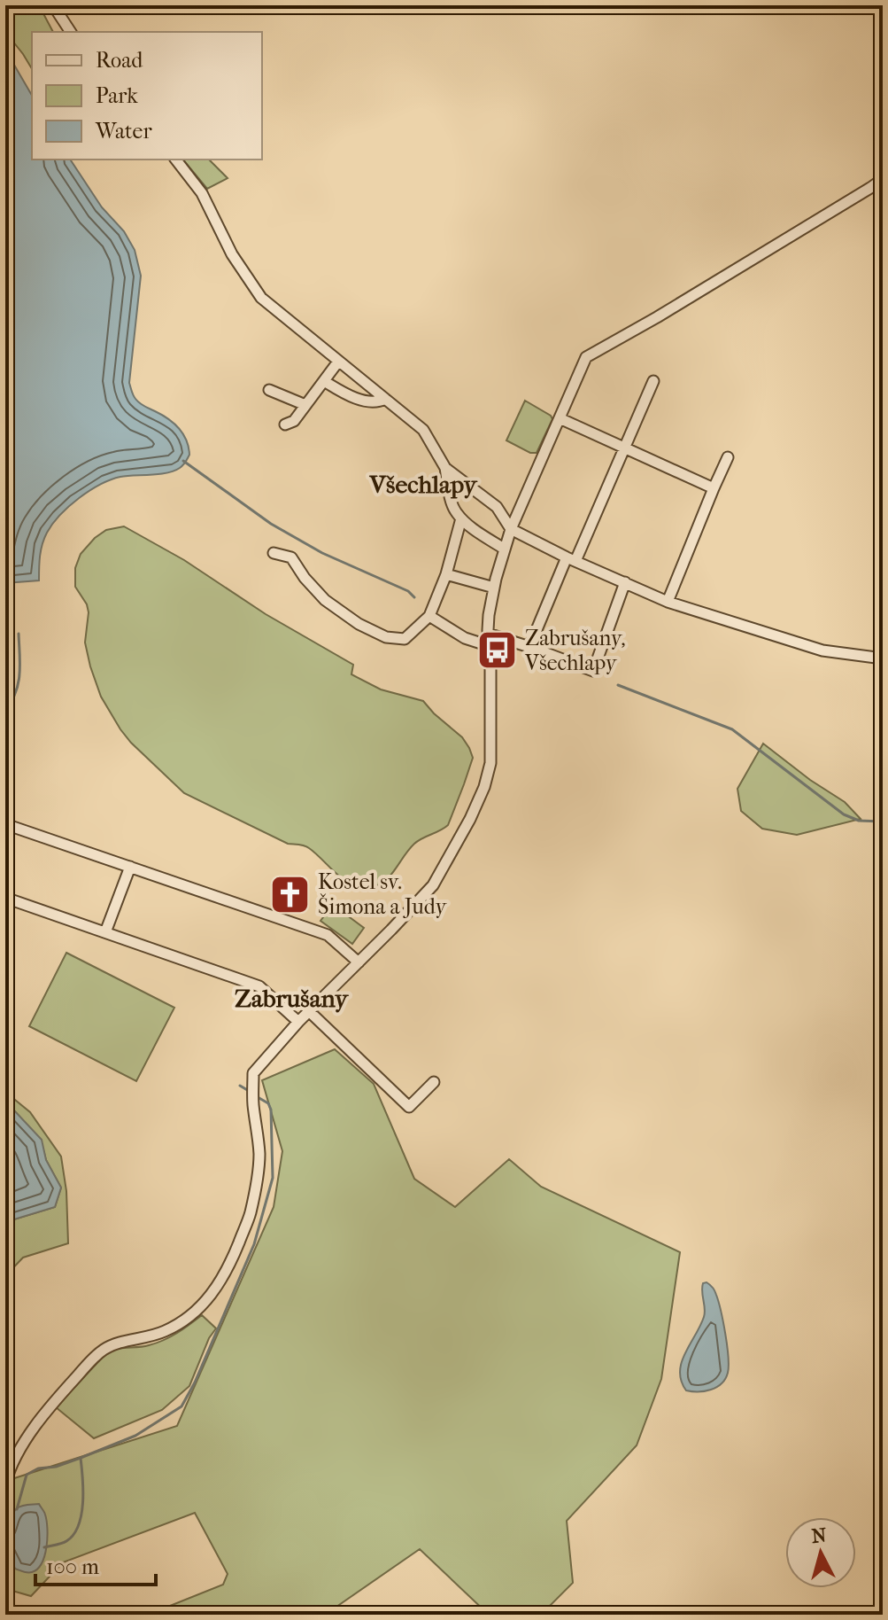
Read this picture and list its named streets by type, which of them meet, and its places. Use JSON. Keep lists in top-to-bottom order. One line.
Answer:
{"districts":["Všechlapy","Zabrušany"],"places":{"bus stop":["Zabrušany, Všechlapy"],"church":["Kostel sv. Šimona a Judy"]},"legend":["Road","Park","Water"],"scale_bar":"100 m","north":"top"}
